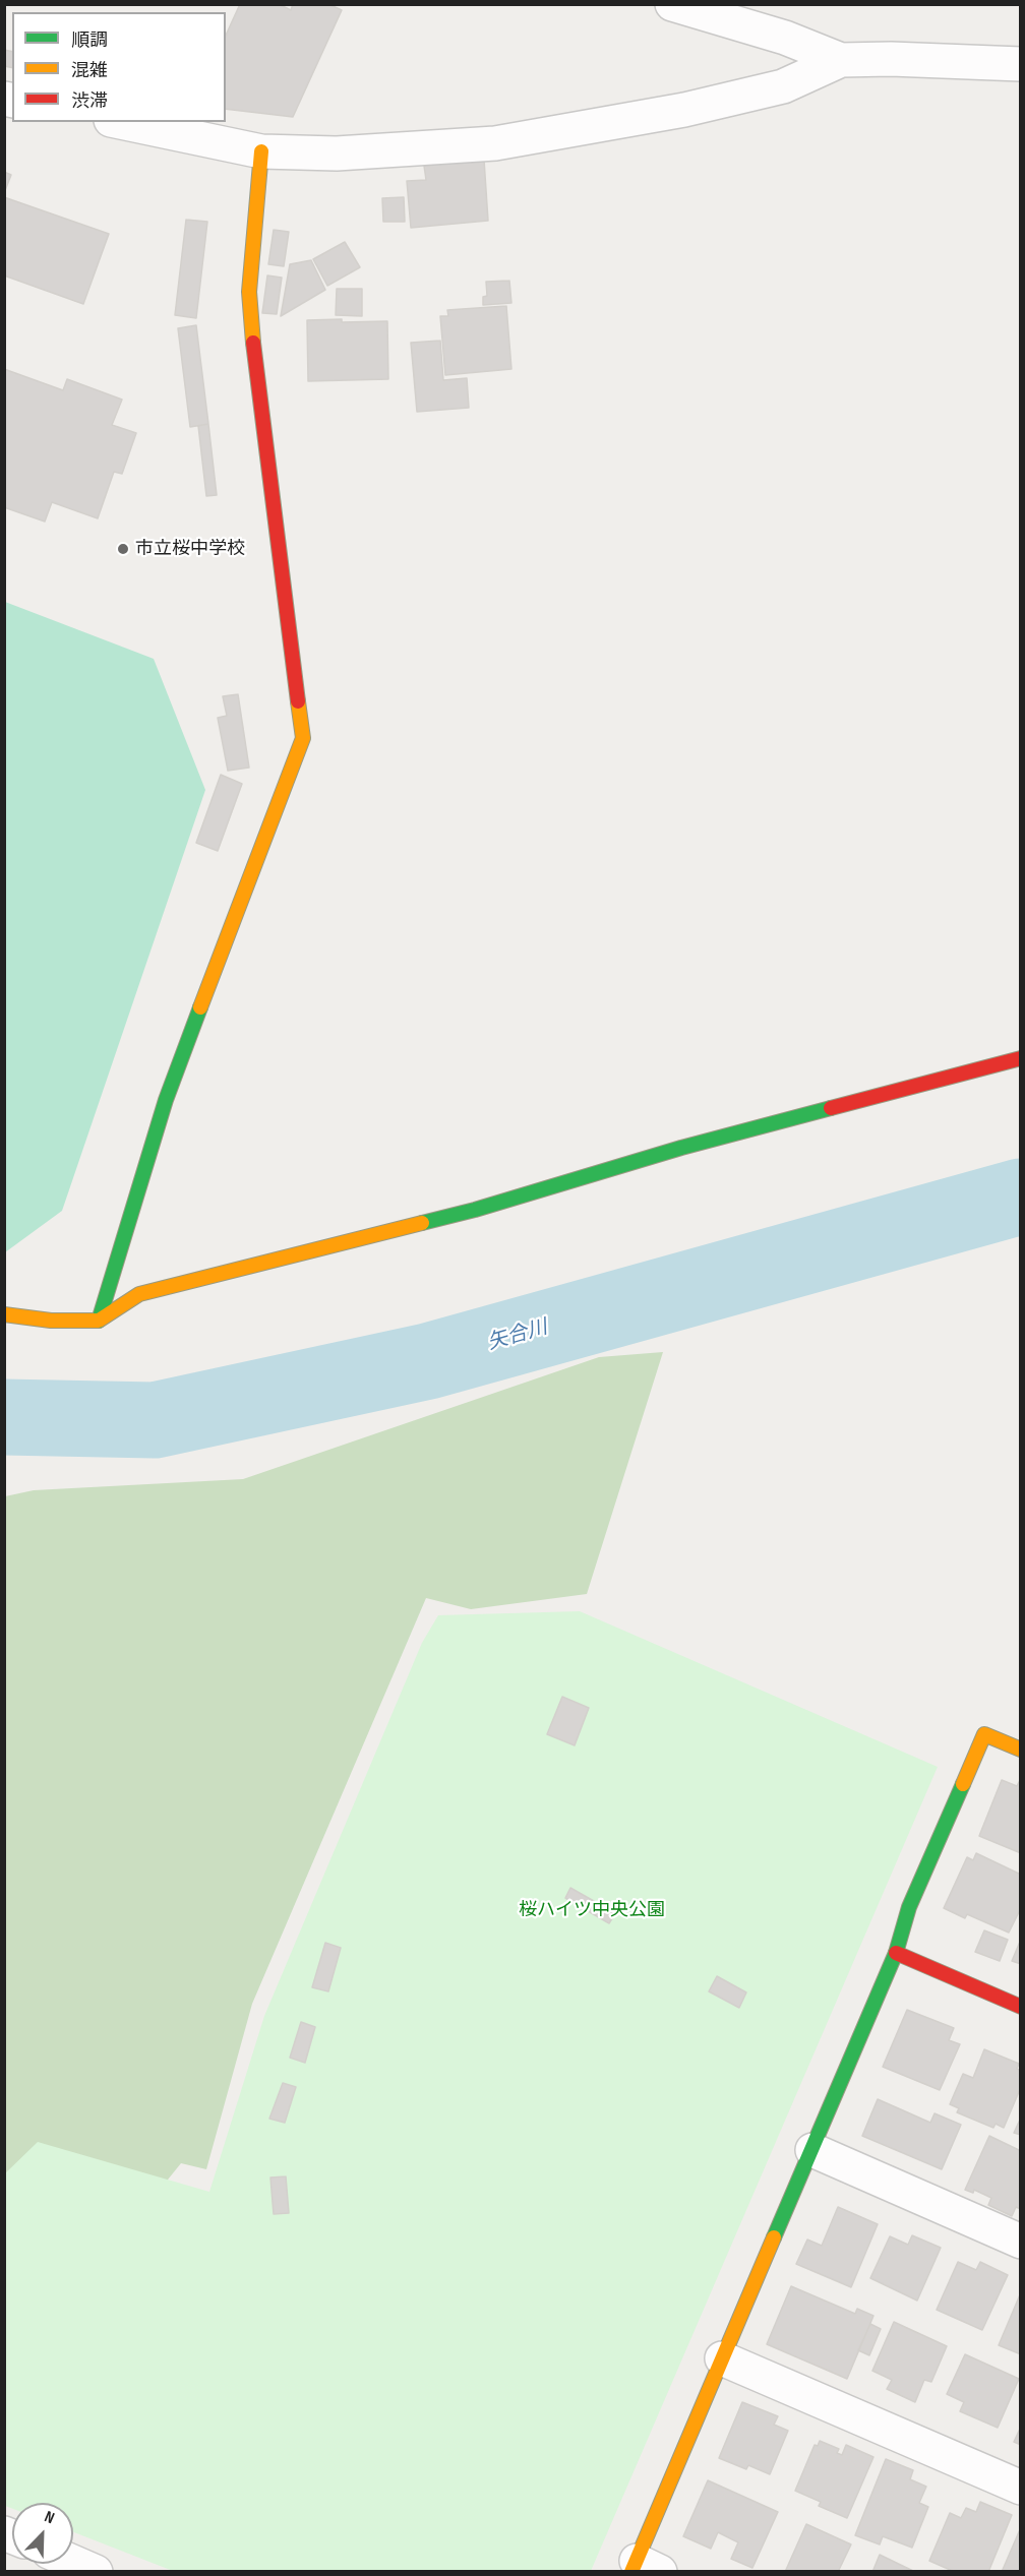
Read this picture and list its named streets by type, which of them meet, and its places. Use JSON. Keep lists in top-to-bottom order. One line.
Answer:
{"water":["矢合川"],"parks":["桜ハイツ中央公園"],"places":["市立桜中学校"],"legend":["順調","混雑","渋滞"],"north":"top right"}
